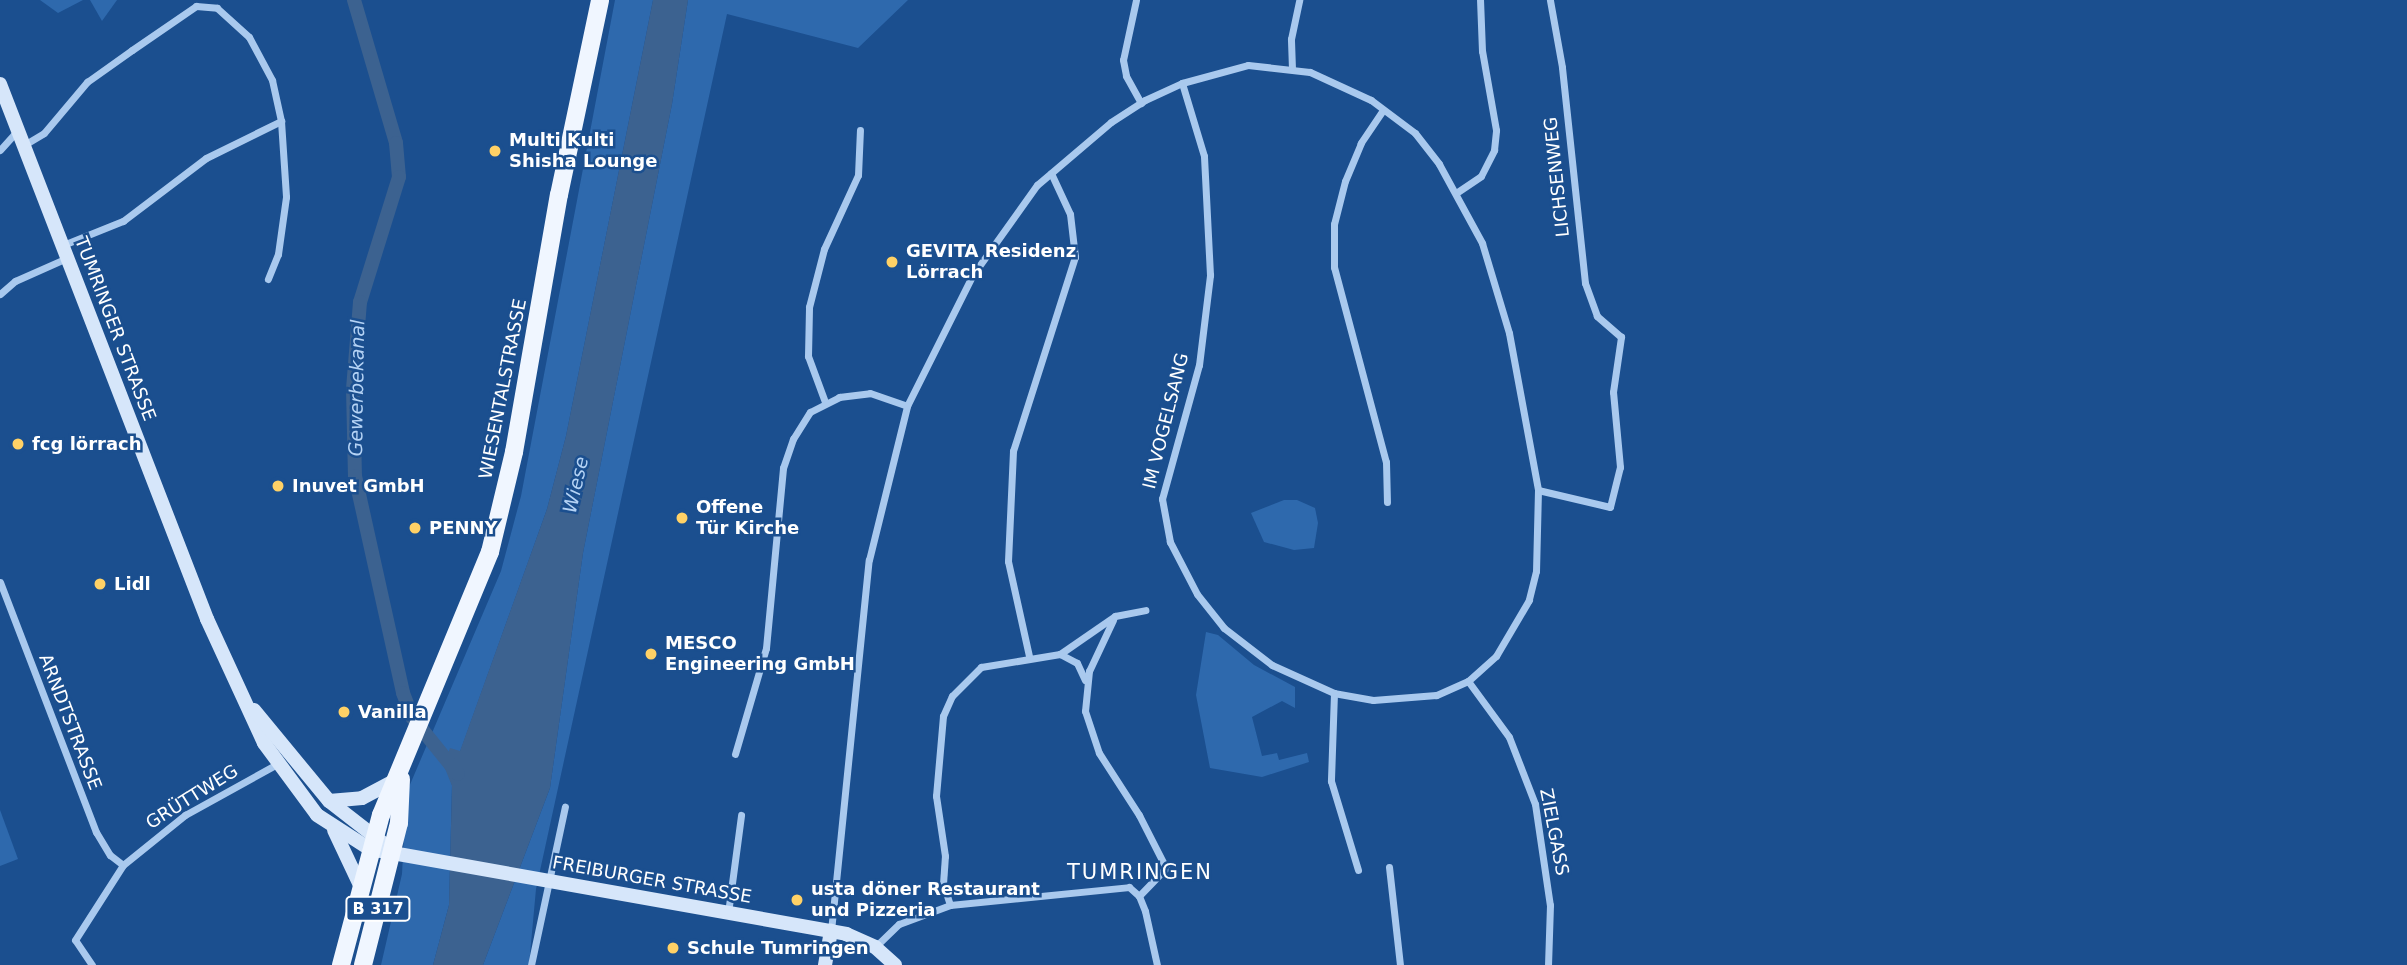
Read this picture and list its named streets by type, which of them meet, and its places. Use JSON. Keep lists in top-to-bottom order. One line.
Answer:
{"streets":{"main road":["TUMRINGER STRASSE","WIESENTALSTRASSE","FREIBURGER STRASSE","B 317"],"street":["LICHSENWEG","IM VOGELSANG","ARNDTSTRASSE","GRÜTTWEG","ZIELGASS"]},"crossings":[["LICHSENWEG","IM VOGELSANG"],["TUMRINGER STRASSE","GRÜTTWEG"],["TUMRINGER STRASSE","FREIBURGER STRASSE"],["TUMRINGER STRASSE","B 317"],["WIESENTALSTRASSE","B 317"],["IM VOGELSANG","ZIELGASS"],["IM VOGELSANG","FREIBURGER STRASSE"],["ARNDTSTRASSE","GRÜTTWEG"],["FREIBURGER STRASSE","B 317"]],"districts":["TUMRINGEN"],"water":["Gewerbekanal","Wiese"],"places":["Multi Kulti Shisha Lounge","GEVITA Residenz Lörrach","fcg lörrach","Inuvet GmbH","Offene Tür Kirche","PENNY","Lidl","MESCO Engineering GmbH","Vanilla","usta döner Restaurant und Pizzeria","Schule Tumringen"]}
